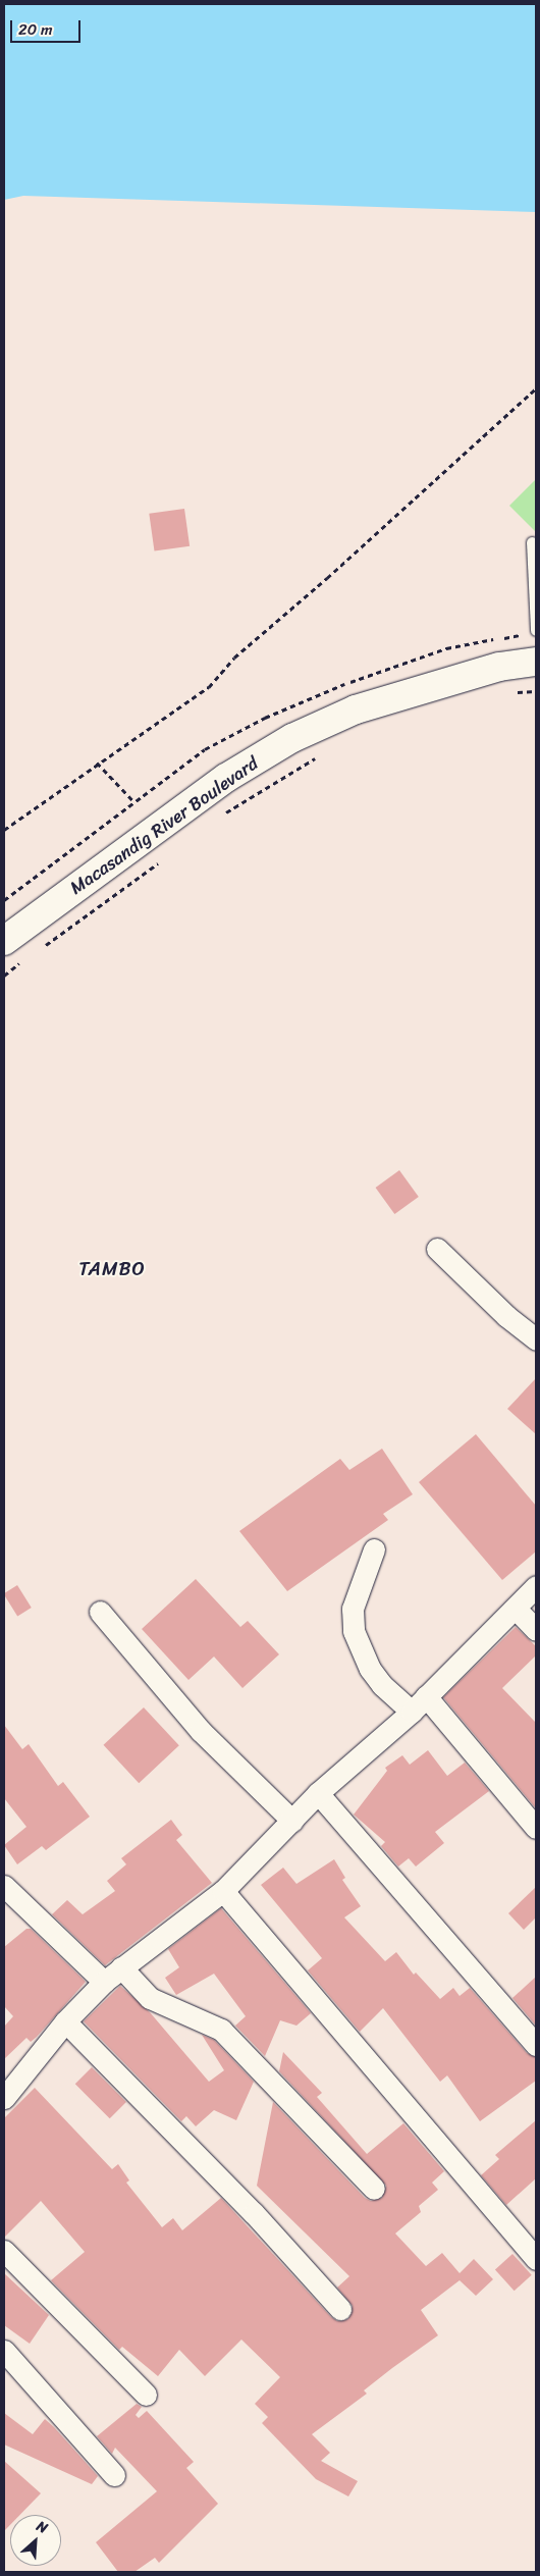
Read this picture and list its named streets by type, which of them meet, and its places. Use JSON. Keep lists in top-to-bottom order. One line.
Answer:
{"streets":{"street":["Macasandig River Boulevard"]},"districts":["TAMBO"],"scale_bar":"20 m","north":"top right"}
